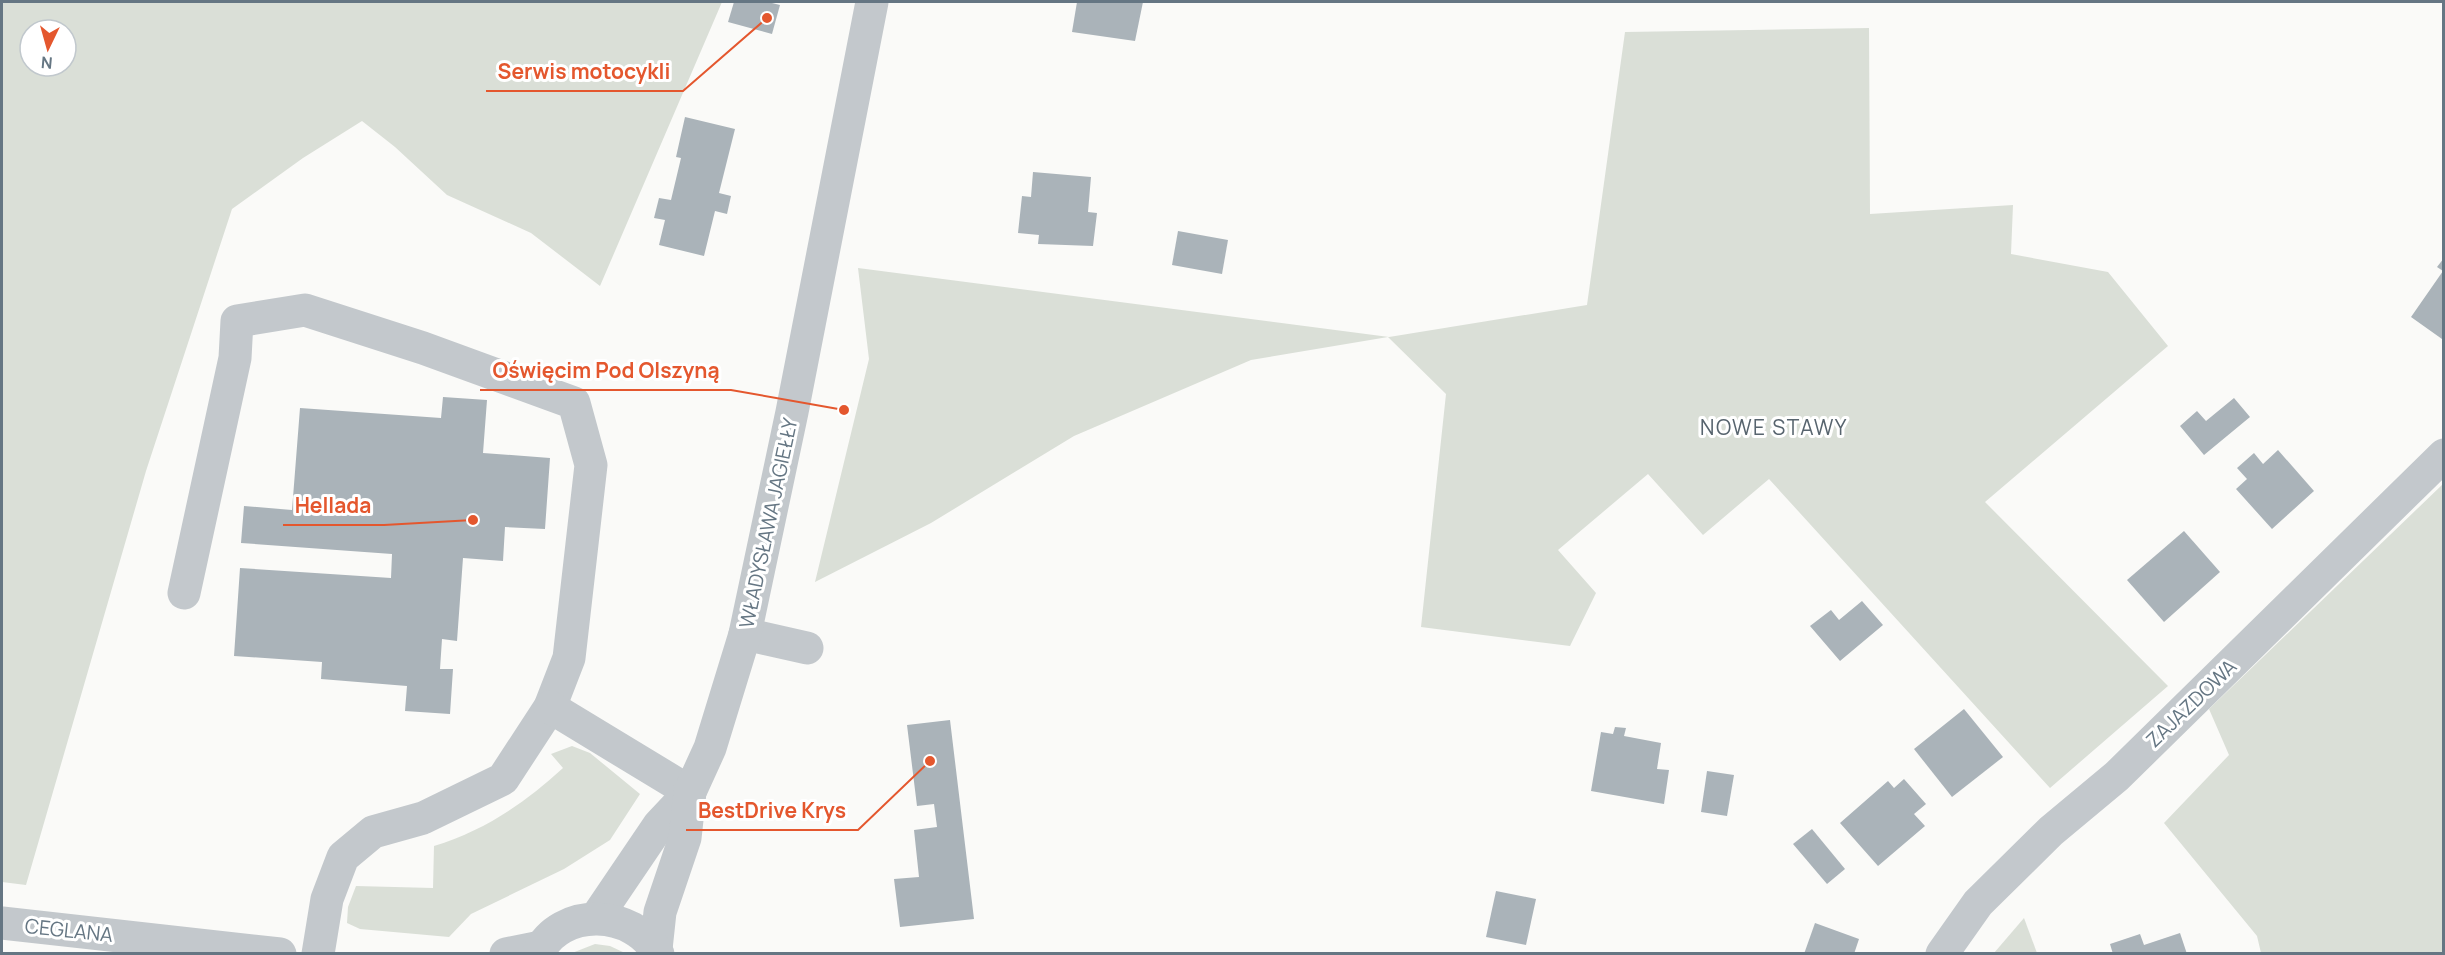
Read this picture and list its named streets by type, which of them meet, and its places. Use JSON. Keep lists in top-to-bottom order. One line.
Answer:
{"streets":{"street":["WŁADYSŁAWA JAGIEŁŁY","ZAJAZDOWA","CEGLANA"]},"districts":["NOWE STAWY"],"places":["Serwis motocykli","Oświęcim Pod Olszyną","Hellada","BestDrive Krys"],"north":"bottom"}
